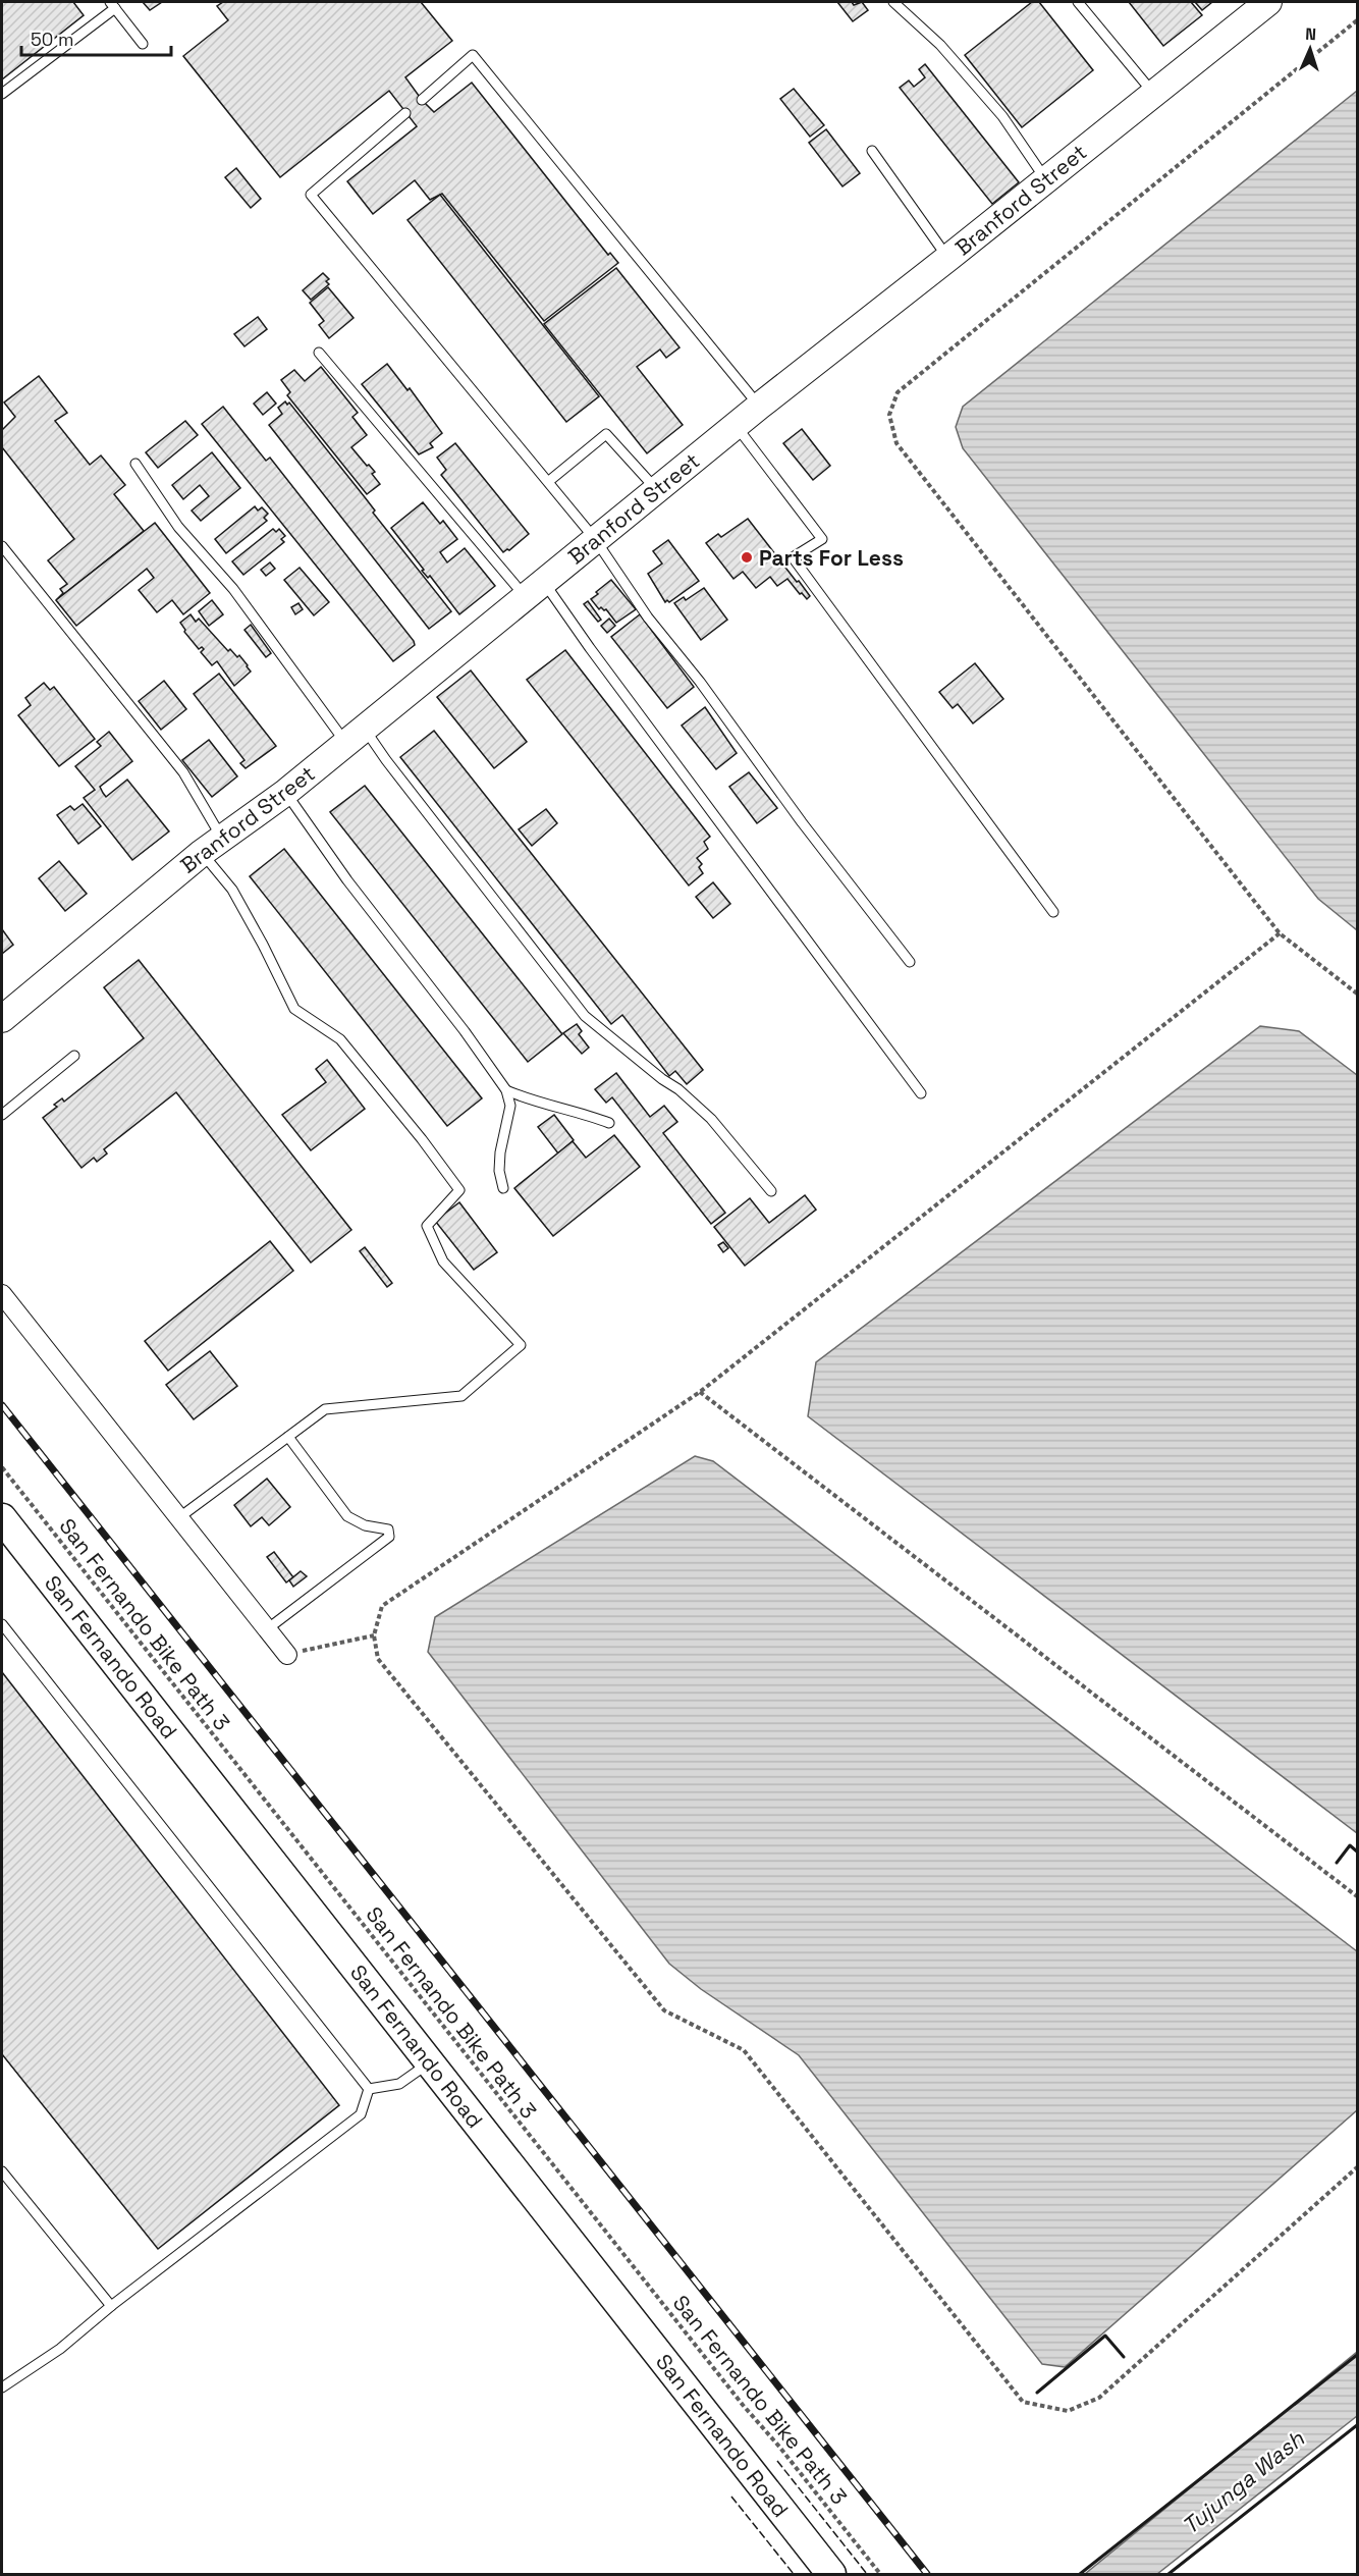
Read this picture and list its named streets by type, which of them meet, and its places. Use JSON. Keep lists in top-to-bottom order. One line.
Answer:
{"streets":{"main road":["Branford Street","San Fernando Road"],"path":["San Fernando Bike Path 3"]},"water":["Tujunga Wash"],"places":["Parts For Less"],"scale_bar":"50 m","north":"top"}
